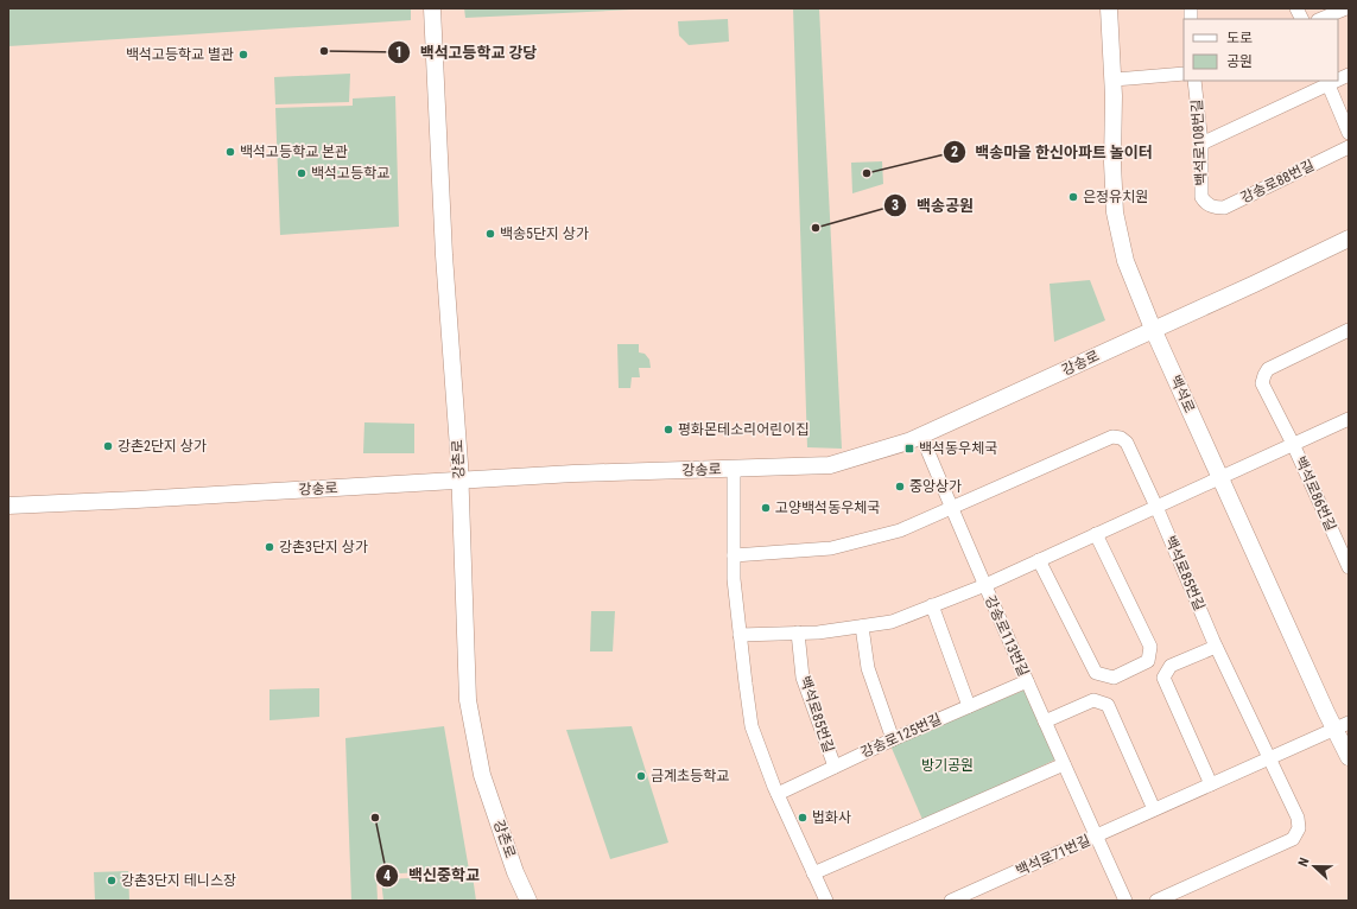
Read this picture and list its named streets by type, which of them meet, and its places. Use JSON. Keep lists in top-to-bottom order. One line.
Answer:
{"streets":{"main road":["강송로","백석로","강촌로"],"street":["백석로108번길","강송로88번길","백석로86번길","백석로85번길","강송로113번길","강송로125번길","백석로71번길"]},"crossings":[["백석로108번길","강송로88번길"],["강송로","백석로"],["강송로","강촌로"],["강송로","강송로113번길"],["백석로","백석로86번길"],["백석로","백석로71번길"],["백석로85번길","강송로125번길"],["강송로113번길","강송로125번길"],["강송로113번길","백석로71번길"]],"parks":["방기공원"],"places":{"other":["백석고등학교 강당","백석고등학교 별관","백석고등학교 본관","백석고등학교","백송마을 한신아파트 놀이터","은정유치원","백송공원","백송5단지 상가","평화몬테소리어린이집","강촌2단지 상가","중앙상가","고양백석동우체국","강촌3단지 상가","금계초등학교","백신중학교","법화사","강촌3단지 테니스장"],"transit":["백석동우체국"]},"legend":["도로","공원"],"north":"left"}
